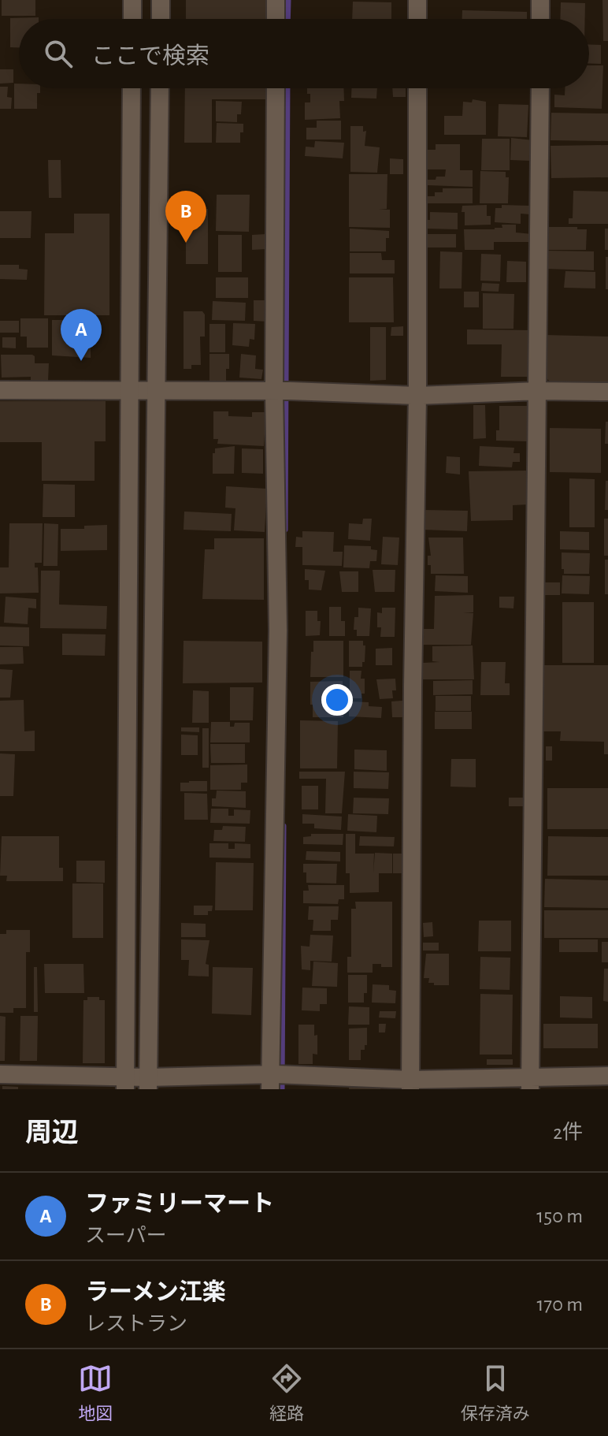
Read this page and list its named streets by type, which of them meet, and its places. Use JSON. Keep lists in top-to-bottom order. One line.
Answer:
{"page":{"search":"ここで検索","pins":["B","A"],"heading":["周辺","2件"],"list":[{"mark":"A","name":"ファミリーマート","note":"スーパー","value":"150 m"},{"mark":"B","name":"ラーメン江楽","note":"レストラン","value":"170 m"}],"nav":["地図","経路","保存済み"]}}
